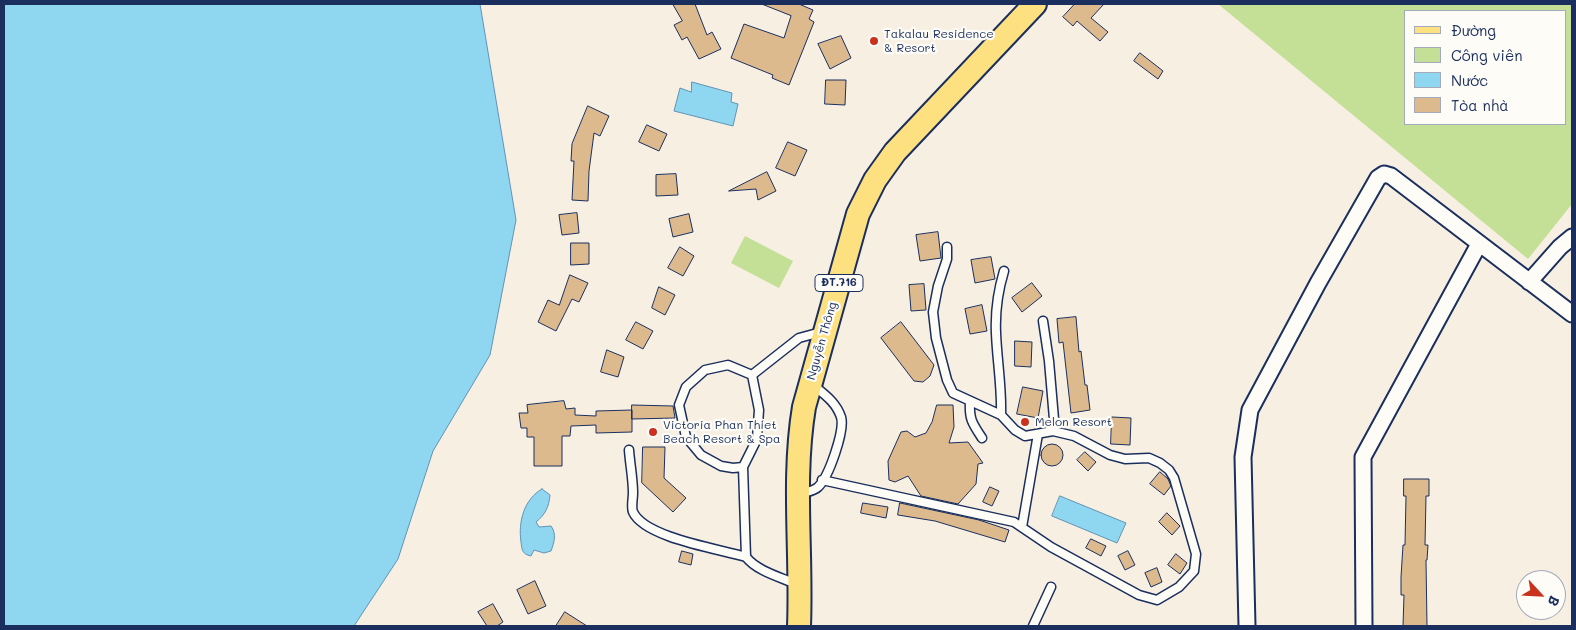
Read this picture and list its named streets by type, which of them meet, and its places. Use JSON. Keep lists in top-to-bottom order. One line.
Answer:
{"streets":{"main road":["ĐT.716","Nguyễn Thông"]},"places":["Takalau Residence & Resort","Melon Resort","Victoria Phan Thiet Beach Resort & Spa"],"legend":["Đường","Công viên","Nước","Tòa nhà"],"north":"bottom right"}
